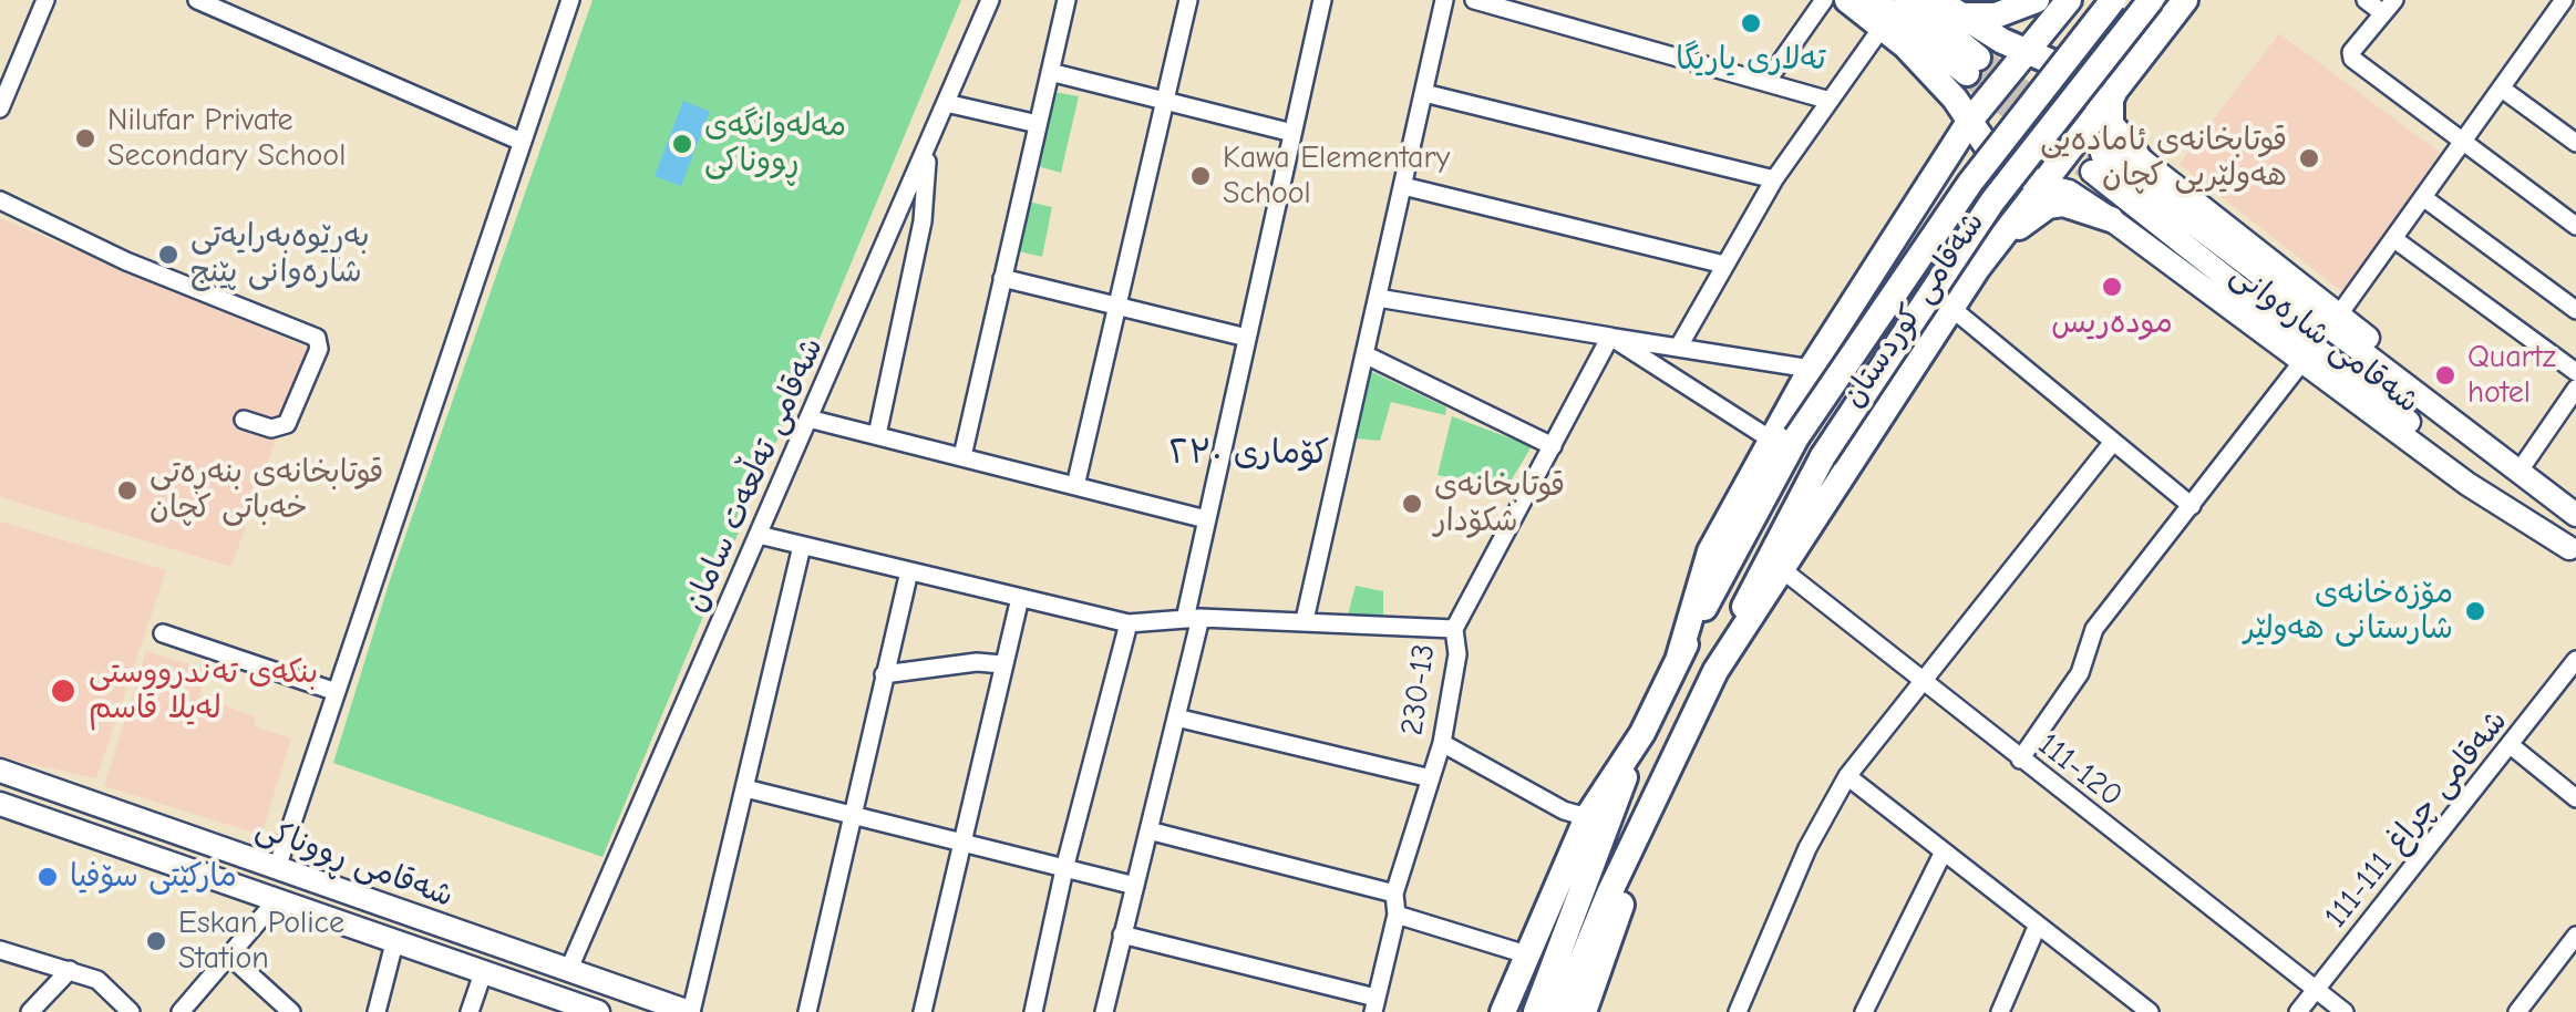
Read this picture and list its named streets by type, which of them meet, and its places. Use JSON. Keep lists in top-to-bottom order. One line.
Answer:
{"streets":{"highway":["شەقامی کوردستان"],"main road":["شەقامی شارەوانی","شەقامی ڕووناکی"],"street":["شەقامی تەڵعەت سامان","230-13","111-120","شەقامی چراغ 111-111"]},"crossings":[["شەقامی کوردستان","شەقامی شارەوانی"],["شەقامی کوردستان","111-120"],["شەقامی تەڵعەت سامان","شەقامی ڕووناکی"],["111-120","شەقامی چراغ 111-111"]],"districts":["کۆماری ٢٣٠"],"places":["تەلاری یاریگا","Nilufar Private Secondary School","مەلەوانگەی ڕووناکی","قوتابخانەی ئامادەیی هەولێریی کچان","Kawa Elementary School","بەڕێوەبەرایەتی شارەوانی پێنج","مودەریس","Quartz hotel","قوتابخانەی بنەڕەتی خەباتی کچان","قوتابخانەی شكۆدار","مۆزەخانەی شارستانی هەولێر","بنکەی تەندرووستی لەیلا قاسم","مارکێتی سۆفیا","Eskan Police Station"]}
